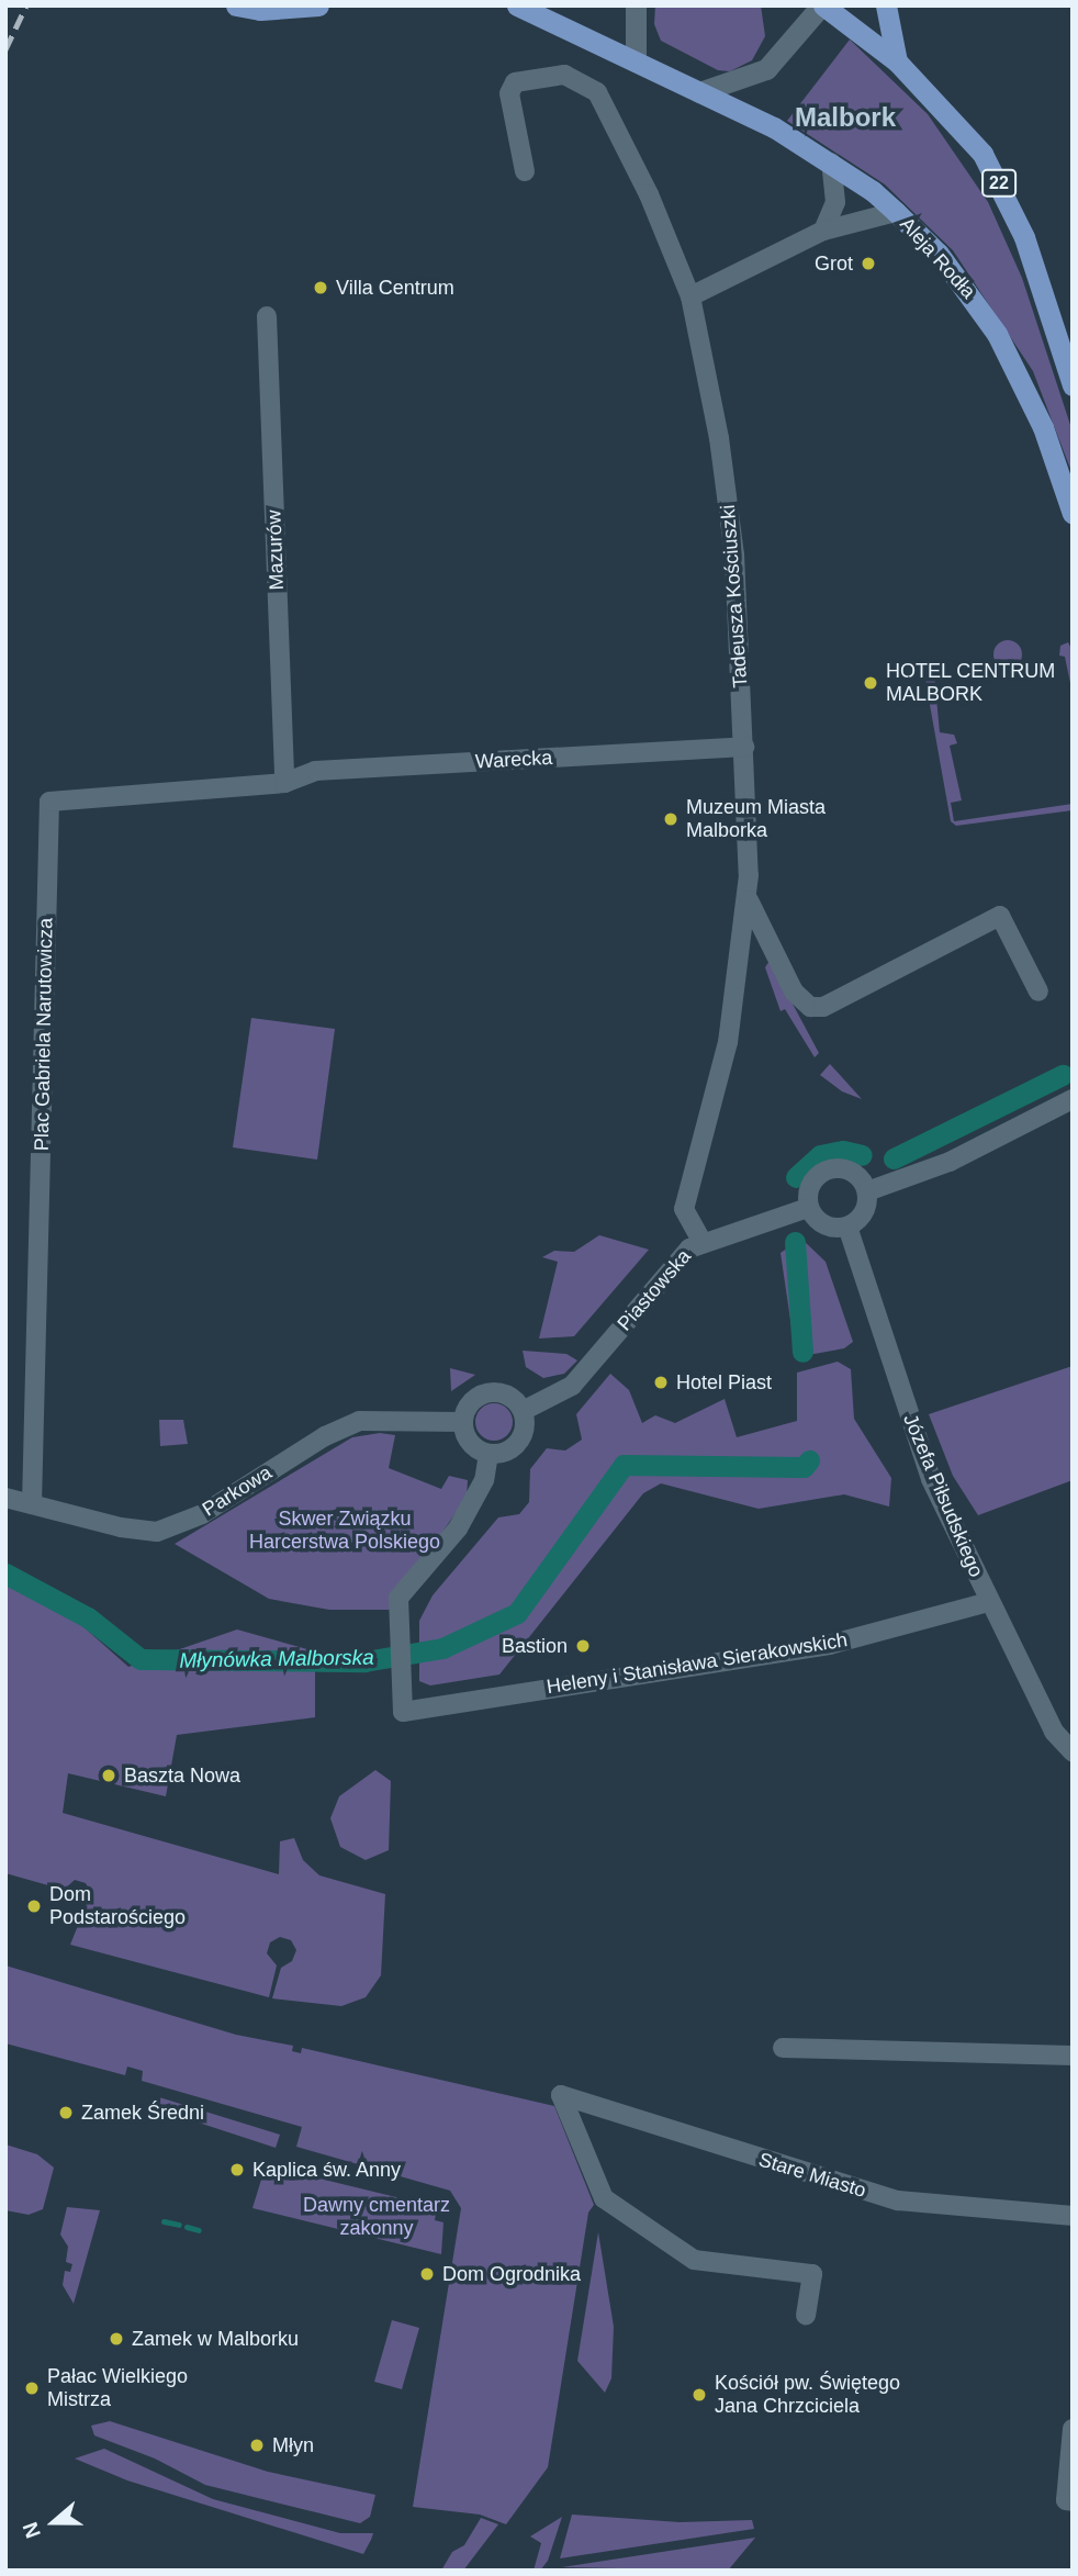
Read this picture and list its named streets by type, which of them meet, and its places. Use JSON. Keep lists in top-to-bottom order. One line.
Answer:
{"streets":{"main road":["22","Aleja Rodła"],"street":["Mazurów","Tadeusza Kościuszki","Warecka","Plac Gabriela Narutowicza","Piastowska","Parkowa","Józefa Piłsudskiego","Heleny i Stanisława Sierakowskich","Stare Miasto"]},"crossings":[["Mazurów","Warecka"],["Mazurów","Plac Gabriela Narutowicza"],["Tadeusza Kościuszki","Warecka"],["Tadeusza Kościuszki","Piastowska"],["Warecka","Plac Gabriela Narutowicza"],["Plac Gabriela Narutowicza","Parkowa"],["Piastowska","Parkowa"],["Piastowska","Józefa Piłsudskiego"],["Piastowska","Heleny i Stanisława Sierakowskich"],["Parkowa","Heleny i Stanisława Sierakowskich"],["Józefa Piłsudskiego","Heleny i Stanisława Sierakowskich"]],"districts":["Malbork"],"water":["Młynówka Malborska"],"parks":["Skwer Związku Harcerstwa Polskiego","Dawny cmentarz zakonny"],"places":["Grot","Villa Centrum","HOTEL CENTRUM MALBORK","Muzeum Miasta Malborka","Hotel Piast","Bastion","Baszta Nowa","Dom Podstarościego","Zamek Średni","Kaplica św. Anny","Dom Ogrodnika","Zamek w Malborku","Pałac Wielkiego Mistrza","Kościół pw. Świętego Jana Chrzciciela","Młyn"],"north":"left"}
